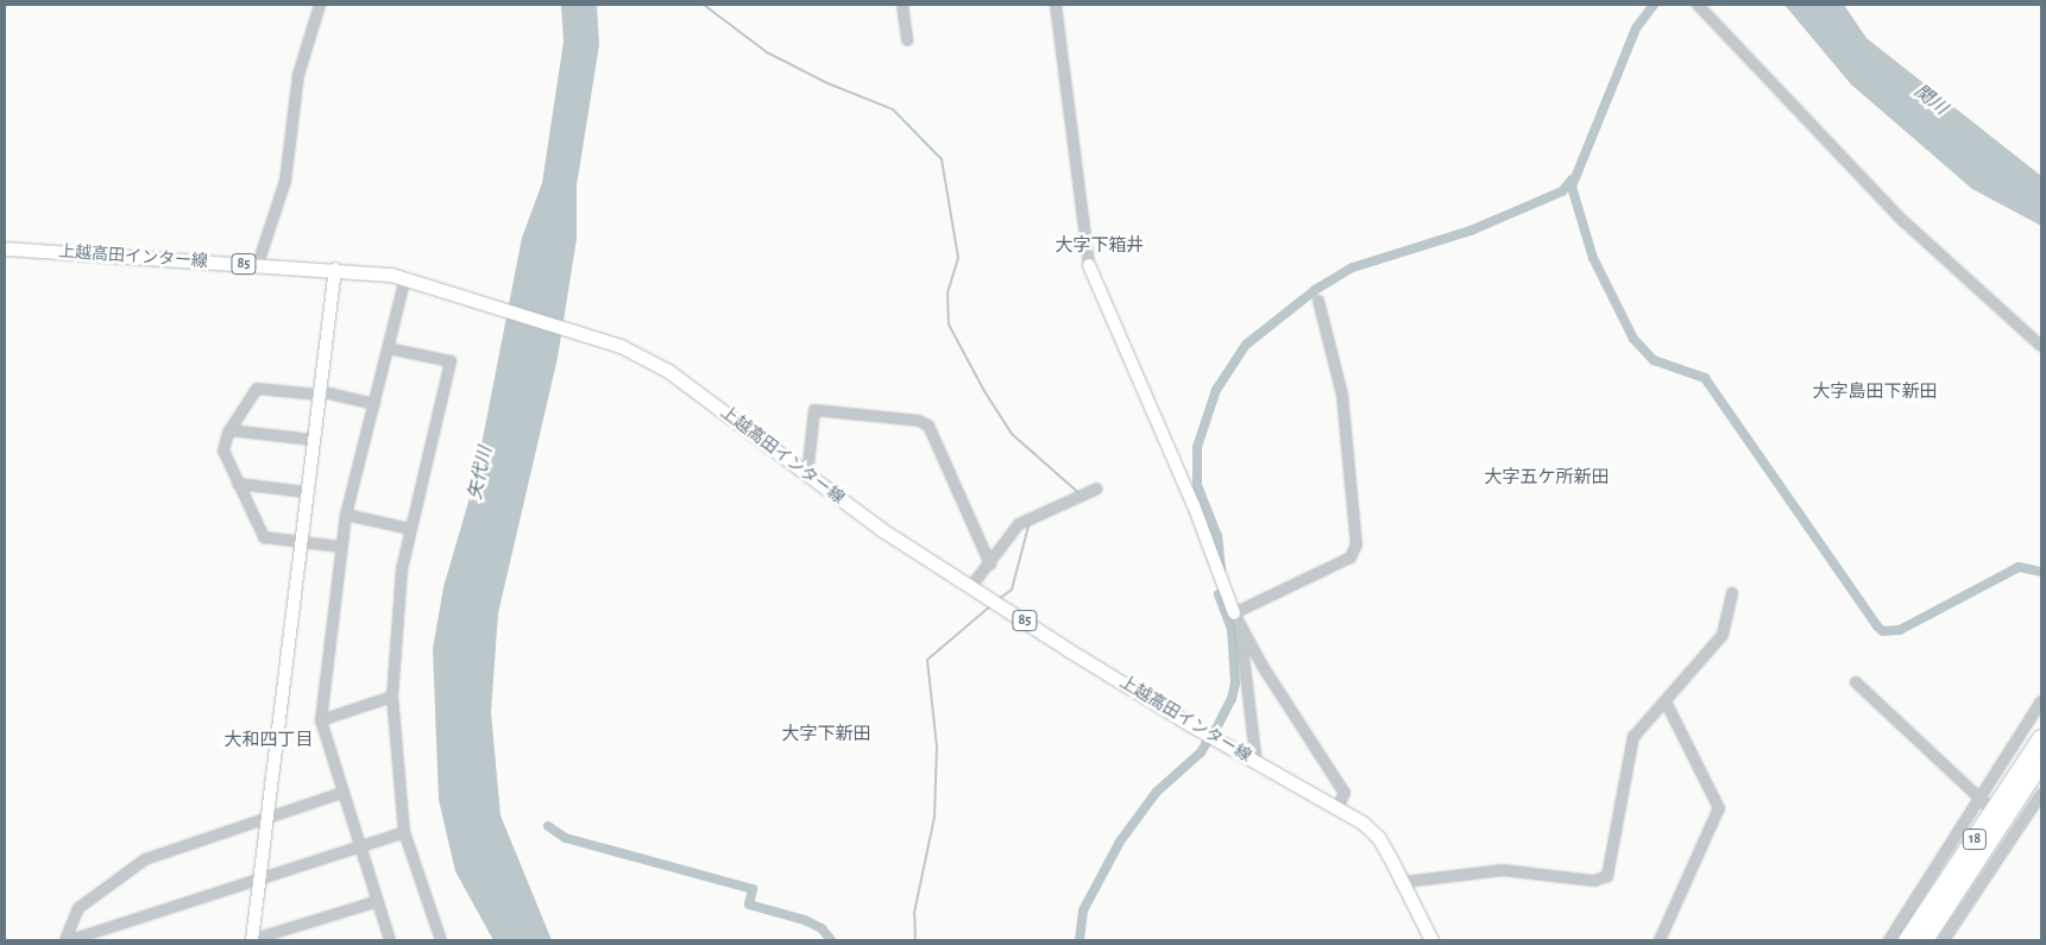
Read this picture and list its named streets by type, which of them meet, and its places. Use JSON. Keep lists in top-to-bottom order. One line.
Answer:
{"streets":{"highway":["18"],"main road":["上越高田インター線","85"]},"districts":["大字下箱井","大字島田下新田","大字五ケ所新田","大字下新田","大和四丁目"],"water":["関川","矢代川"]}
